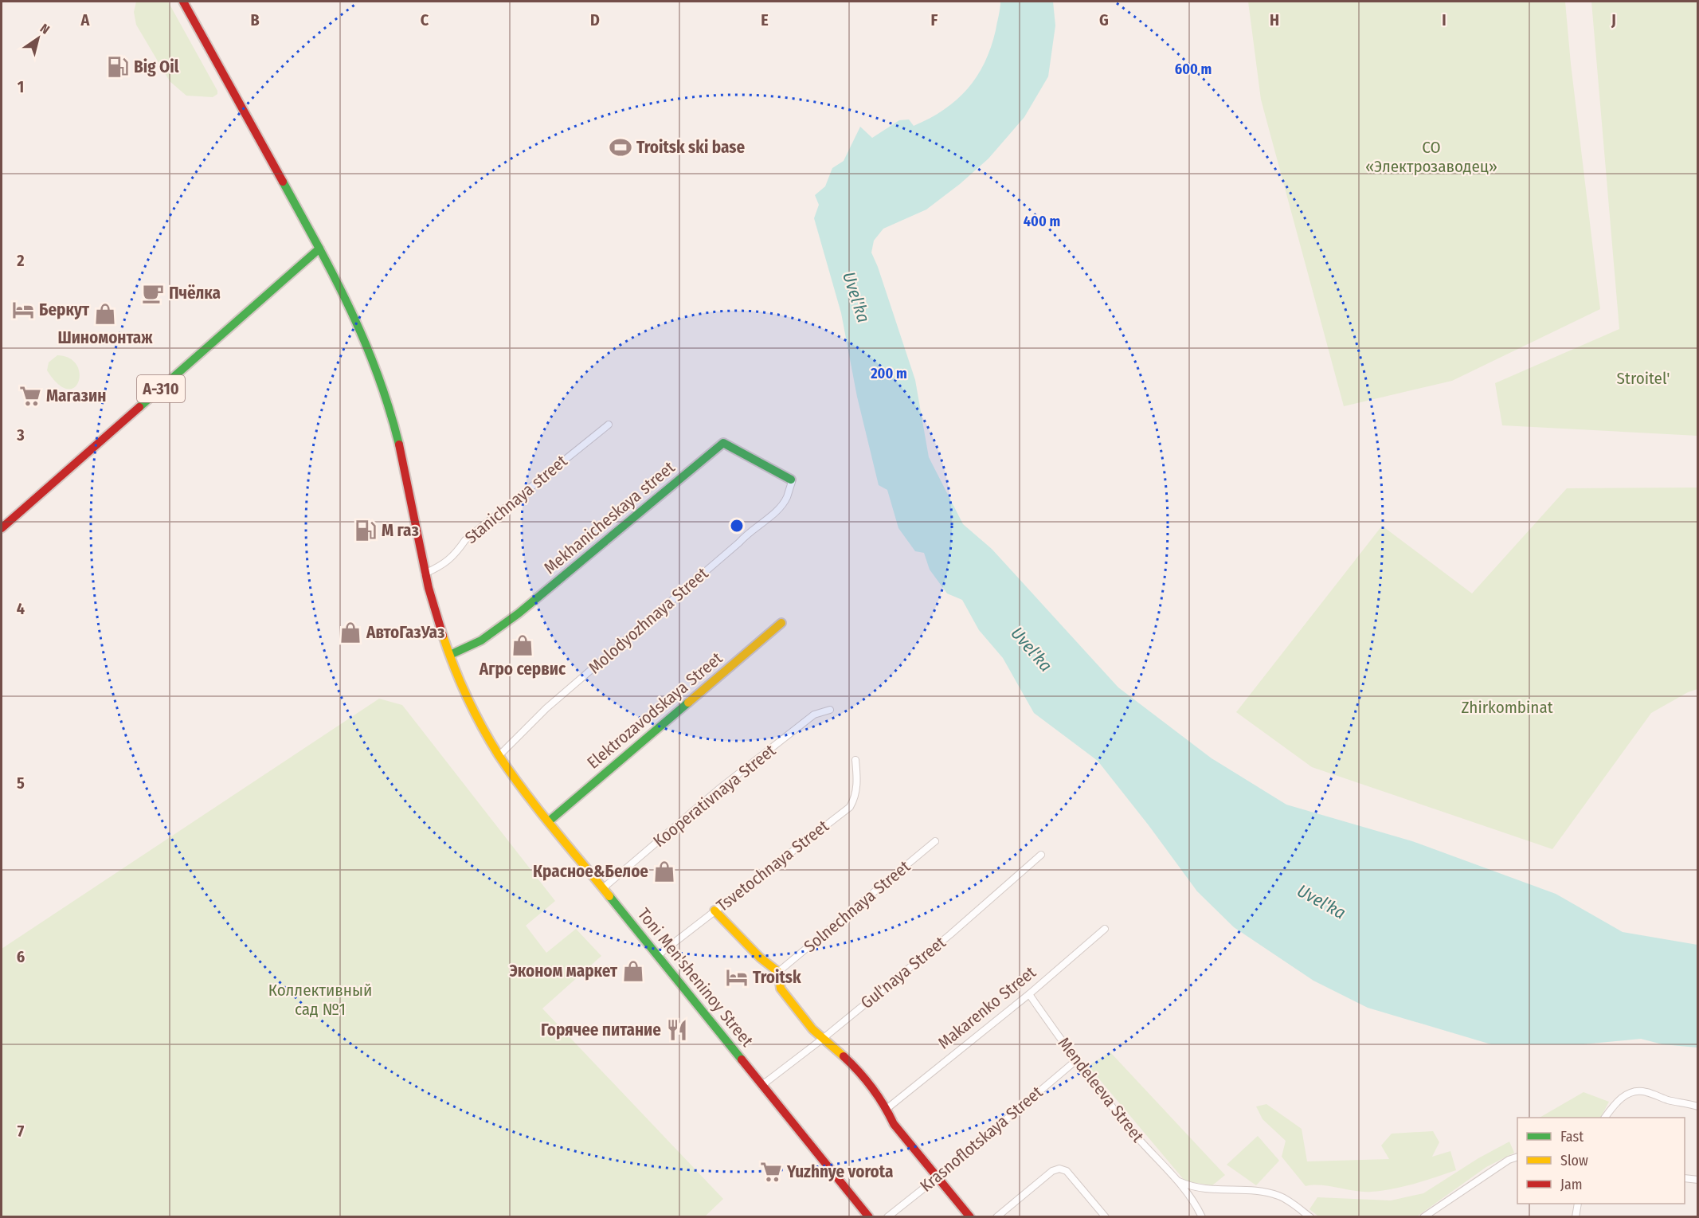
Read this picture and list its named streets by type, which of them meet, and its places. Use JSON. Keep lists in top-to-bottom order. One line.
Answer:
{"streets":{"main road":["А-310","Mekhanicheskaya street","Elektrozavodskaya Street","Toni Men'sheninoy Street"],"street":["Stanichnaya street","Molodyozhnaya Street","Kooperativnaya Street","Tsvetochnaya Street","Solnechnaya Street","Gul'naya Street","Makarenko Street","Mendeleeva Street","Krasnoflotskaya Street"]},"crossings":[["А-310","Toni Men'sheninoy Street"],["Stanichnaya street","Toni Men'sheninoy Street"],["Mekhanicheskaya street","Molodyozhnaya Street"],["Mekhanicheskaya street","Toni Men'sheninoy Street"],["Molodyozhnaya Street","Toni Men'sheninoy Street"],["Elektrozavodskaya Street","Toni Men'sheninoy Street"],["Kooperativnaya Street","Toni Men'sheninoy Street"],["Tsvetochnaya Street","Toni Men'sheninoy Street"],["Gul'naya Street","Toni Men'sheninoy Street"],["Makarenko Street","Mendeleeva Street"],["Mendeleeva Street","Krasnoflotskaya Street"]],"water":["Uvel'ka"],"parks":["СО «Электрозаводец»","Stroitel'","Zhirkombinat","Коллективный сад №1"],"places":{"fuel station":["Big Oil","М газ"],"sports":["Troitsk ski base"],"cafe":["Пчёлка"],"hotel":["Беркут","Troitsk"],"shop":["Шиномонтаж","АвтоГазУаз","Агро сервис","Красное&Белое","Эконом маркет"],"supermarket":["Магазин","Yuzhnye vorota"],"restaurant":["Горячее питание"]},"legend":["Fast","Slow","Jam"],"north":"top right","grid":{"columns":["A","B","C","D","E","F","G","H","I","J"],"rows":["1","2","3","4","5","6","7"]},"rings":["600 m","400 m","200 m"]}
